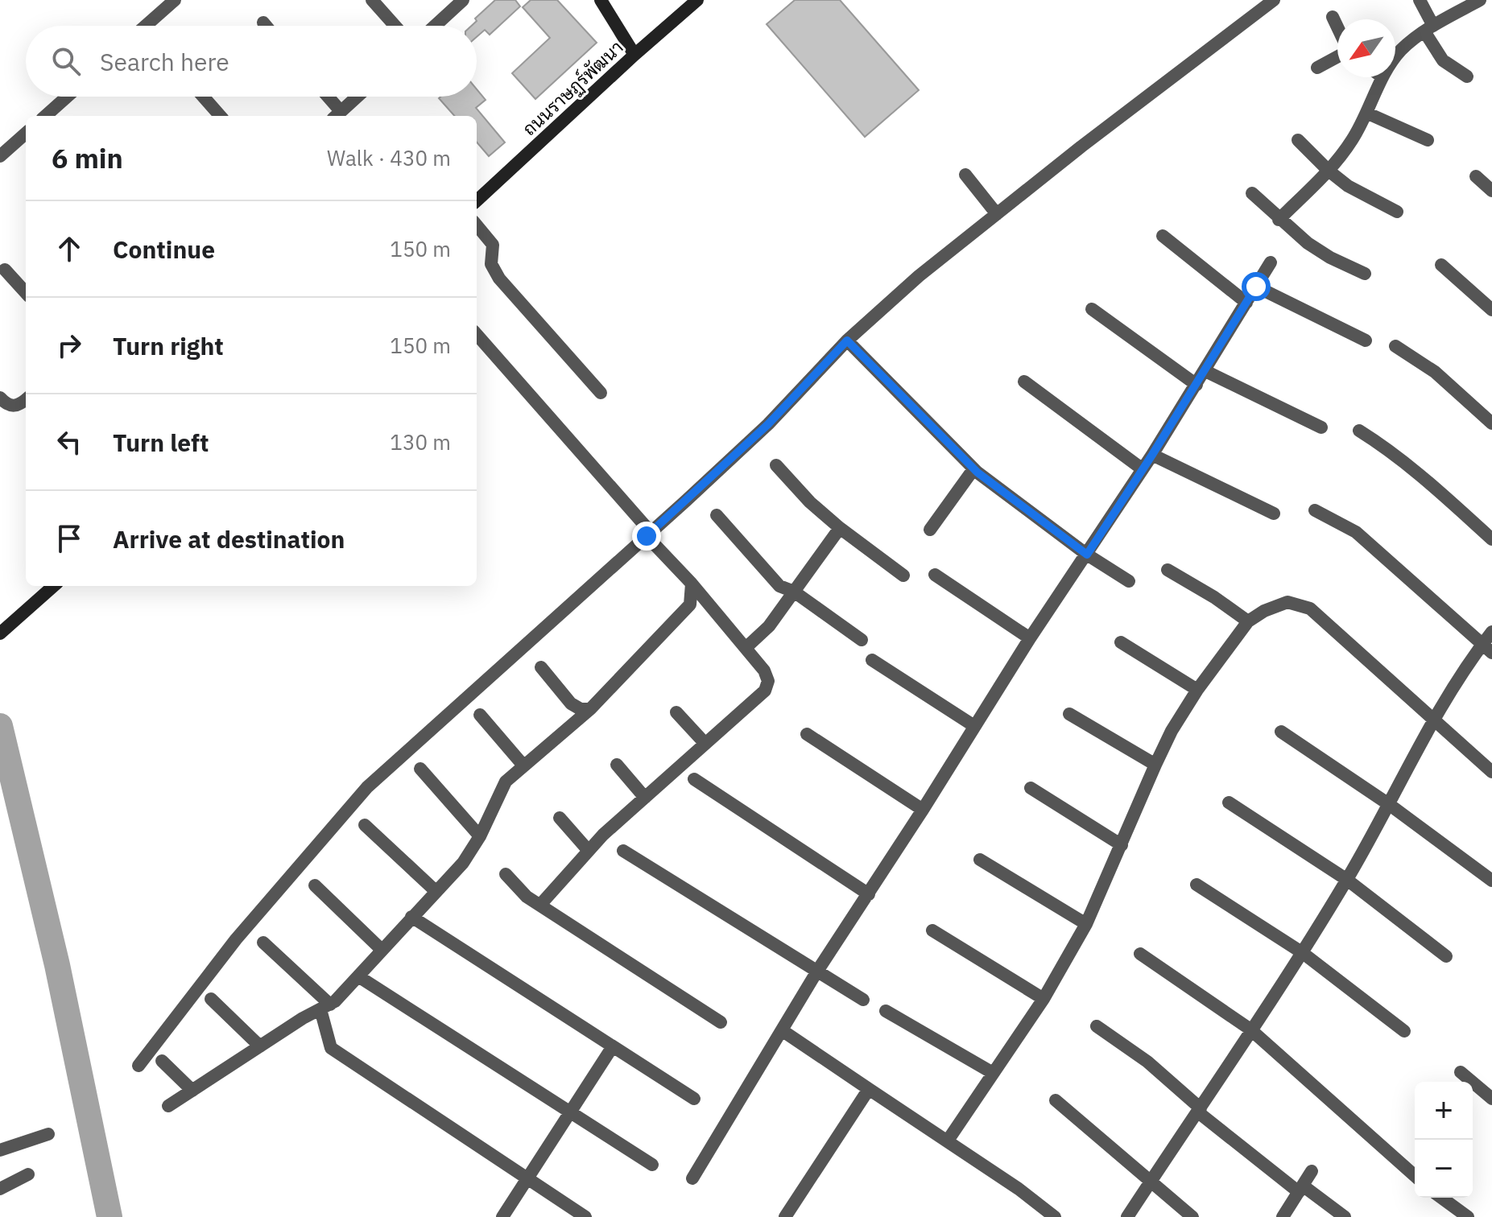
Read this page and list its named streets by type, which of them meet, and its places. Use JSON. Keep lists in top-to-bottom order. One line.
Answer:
{"streets":{"street":["ถนนราษฏร์พัฒนา"]},"north":"bottom left","page":{"search":"Search here","heading":["6 min","Walk · 430 m"],"list":[["Continue","150 m"],["Turn right","150 m"],["Turn left","130 m"],"Arrive at destination"],"map_buttons":["+","−"]}}
